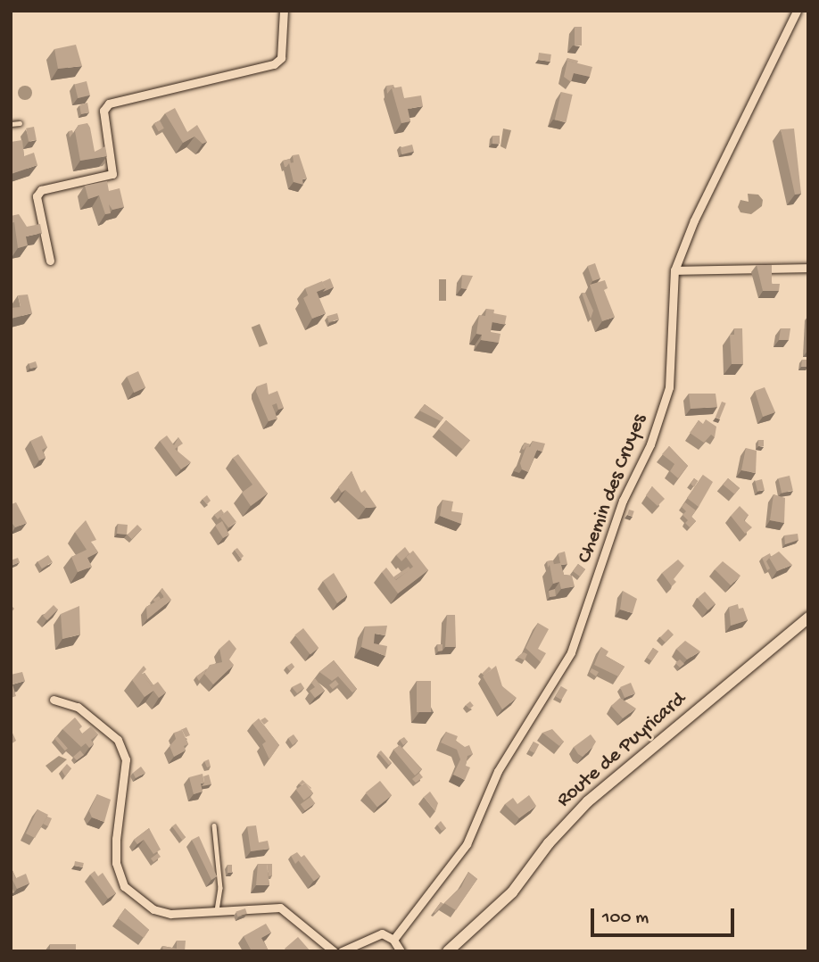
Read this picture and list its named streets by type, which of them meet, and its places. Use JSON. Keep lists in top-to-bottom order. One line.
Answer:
{"streets":{"main road":["Route de Puyricard"],"street":["Chemin des Cruyes"]},"scale_bar":"100 m"}
